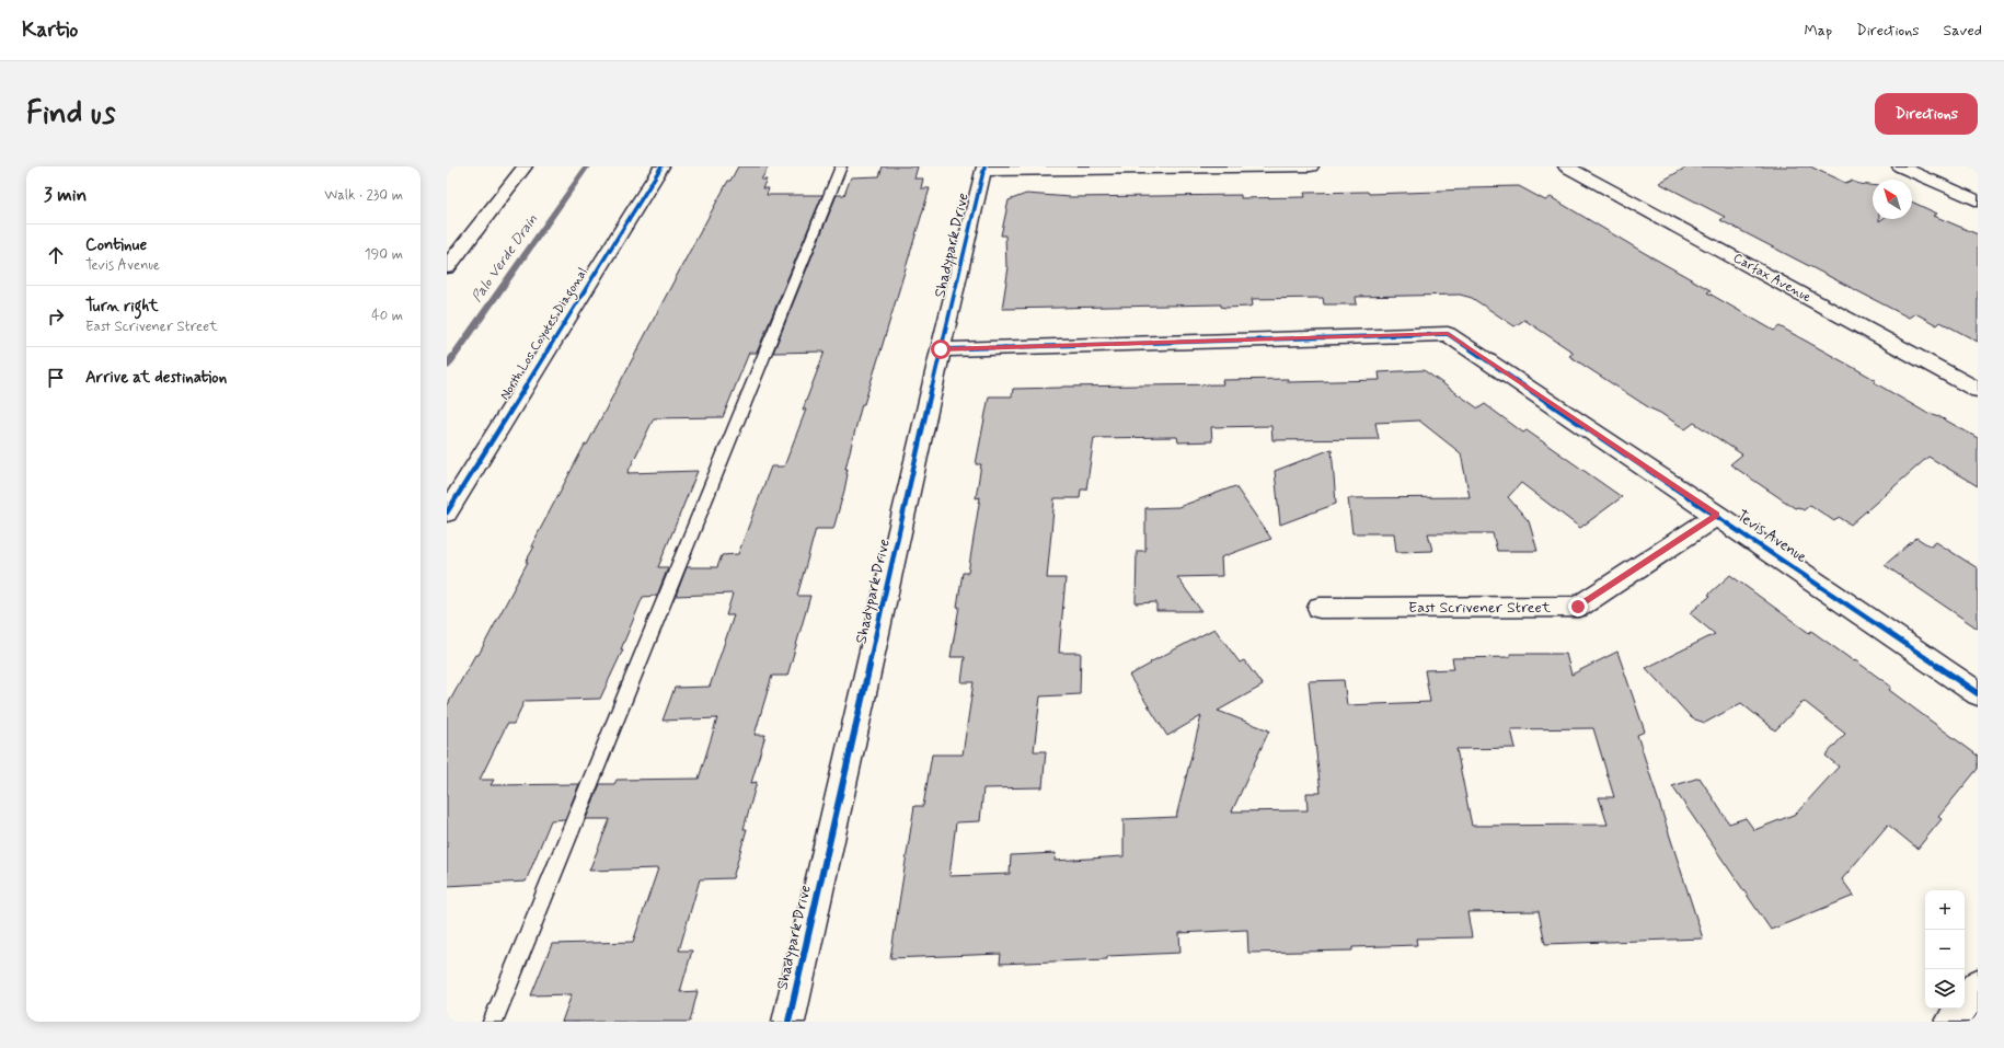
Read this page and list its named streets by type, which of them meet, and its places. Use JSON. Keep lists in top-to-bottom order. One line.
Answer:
{"streets":{"street":["Shadypark Drive","Carfax Avenue","North Los Coyotes Diagonal","Tevis Avenue","East Scrivener Street"]},"crossings":[["Shadypark Drive","Tevis Avenue"],["Tevis Avenue","East Scrivener Street"]],"water":["Palo Verde Drain"],"north":"top left","page":{"header":"Kartio","nav":["Map","Directions","Saved"],"buttons":"Directions","title":"Find us","heading":["3 min","Walk · 230 m"],"list":[["Continue","Tevis Avenue","190 m"],["Turn right","East Scrivener Street","40 m"],"Arrive at destination"],"map_buttons":["+","−"]}}
